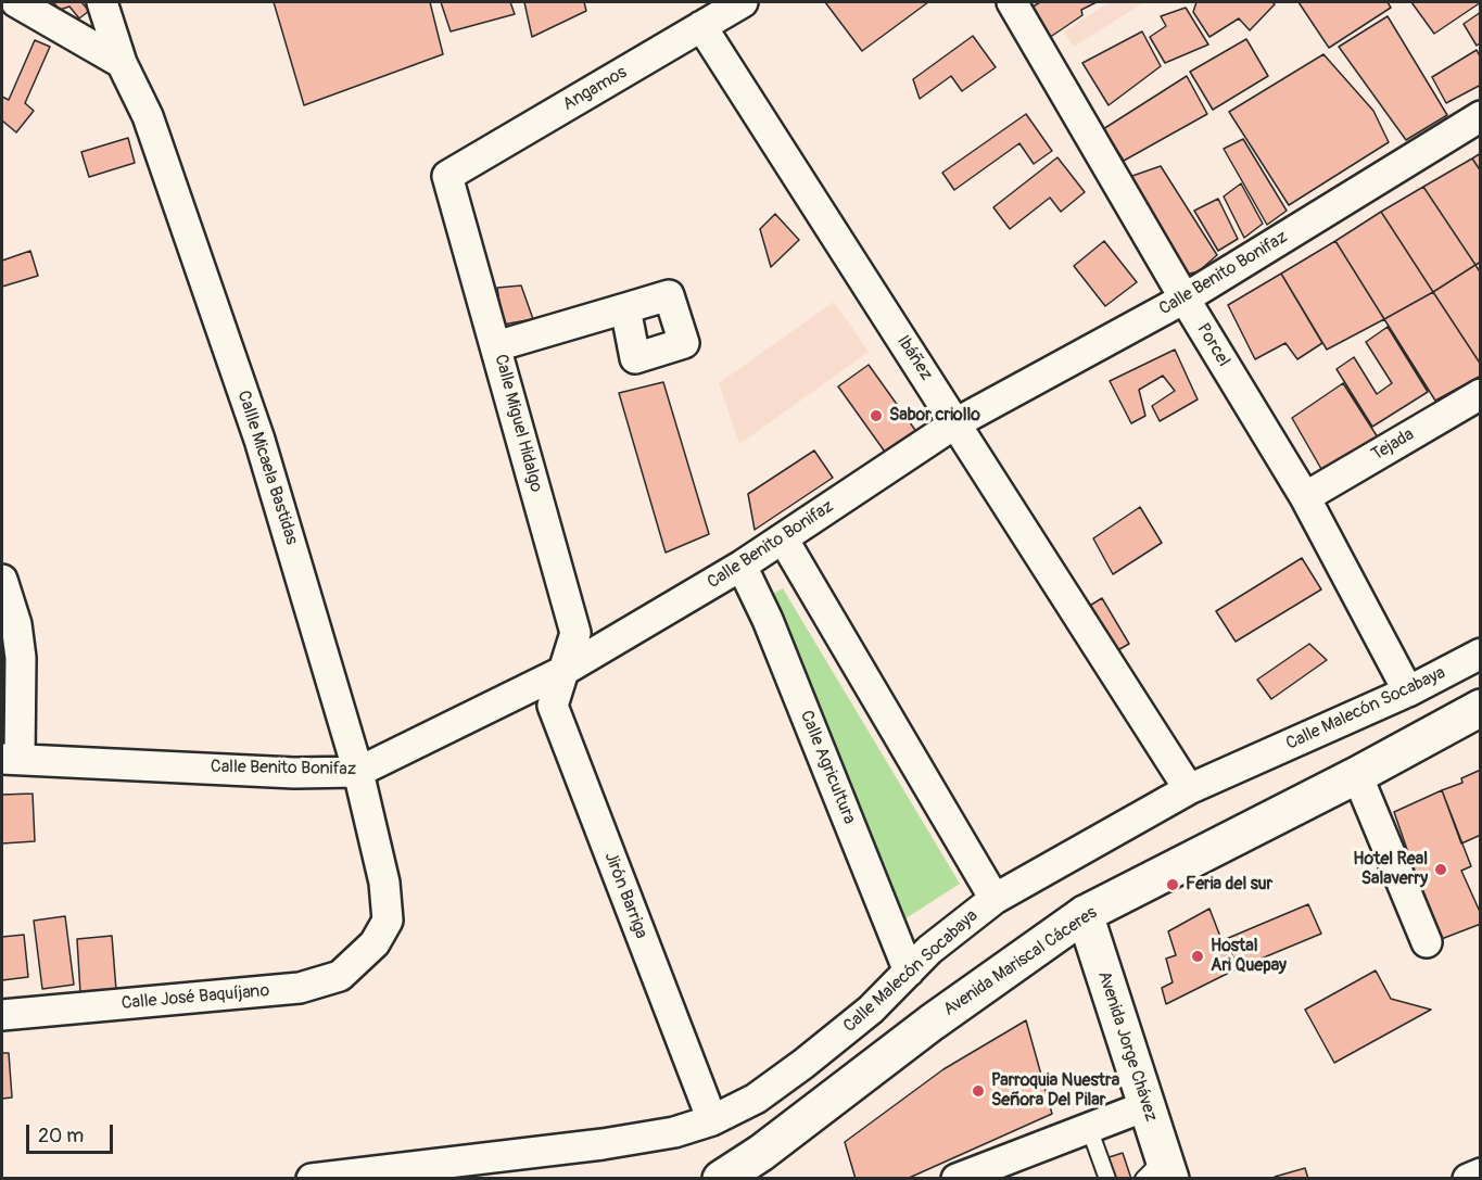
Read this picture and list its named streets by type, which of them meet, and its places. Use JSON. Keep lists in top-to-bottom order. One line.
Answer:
{"streets":{"main road":["Avenida Mariscal Cáceres","Avenida Jorge Chávez"],"street":["Angamos","Calle Benito Bonifaz","Porcel","Ibáñez","Calle Miguel Hidalgo","Tejada","Callle Micaela Bastidas","Calle Malecón Socabaya","Calle Agricultura","Jirón Barriga","Calle José Baquíjano"]},"crossings":[["Angamos","Ibáñez"],["Angamos","Calle Miguel Hidalgo"],["Calle Benito Bonifaz","Porcel"],["Calle Benito Bonifaz","Ibáñez"],["Calle Benito Bonifaz","Calle Miguel Hidalgo"],["Calle Benito Bonifaz","Callle Micaela Bastidas"],["Calle Benito Bonifaz","Calle Agricultura"],["Calle Benito Bonifaz","Jirón Barriga"],["Porcel","Tejada"],["Porcel","Calle Malecón Socabaya"],["Ibáñez","Calle Malecón Socabaya"],["Calle Miguel Hidalgo","Jirón Barriga"],["Callle Micaela Bastidas","Calle José Baquíjano"],["Calle Malecón Socabaya","Calle Agricultura"],["Calle Malecón Socabaya","Jirón Barriga"],["Avenida Mariscal Cáceres","Avenida Jorge Chávez"]],"places":["Sabor criollo","Hotel Real Salaverry","Feria del sur","Hostal Ari Quepay","Parroquia Nuestra Señora Del Pilar"],"scale_bar":"20 m"}
